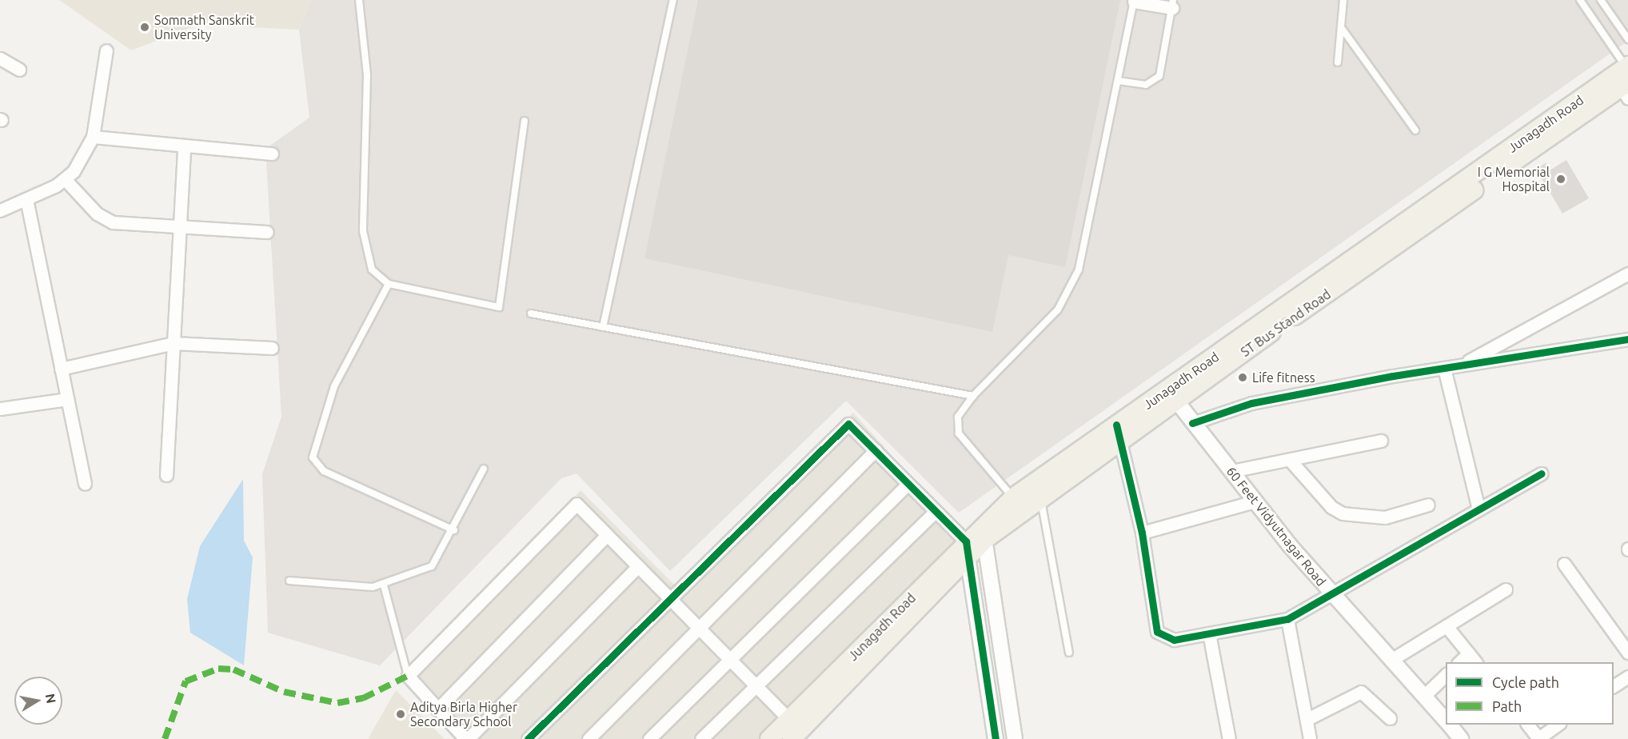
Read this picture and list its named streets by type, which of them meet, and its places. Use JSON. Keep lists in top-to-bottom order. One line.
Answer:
{"streets":{"main road":["Junagadh Road","ST Bus Stand Road"],"street":["60 Feet Vidyutnagar Road"]},"crossings":[["Junagadh Road","ST Bus Stand Road"],["Junagadh Road","60 Feet Vidyutnagar Road"],["ST Bus Stand Road","60 Feet Vidyutnagar Road"]],"places":["Somnath Sanskrit University","I G Memorial Hospital","Life fitness","Aditya Birla Higher Secondary School"],"legend":["Cycle path","Path"],"north":"right"}
